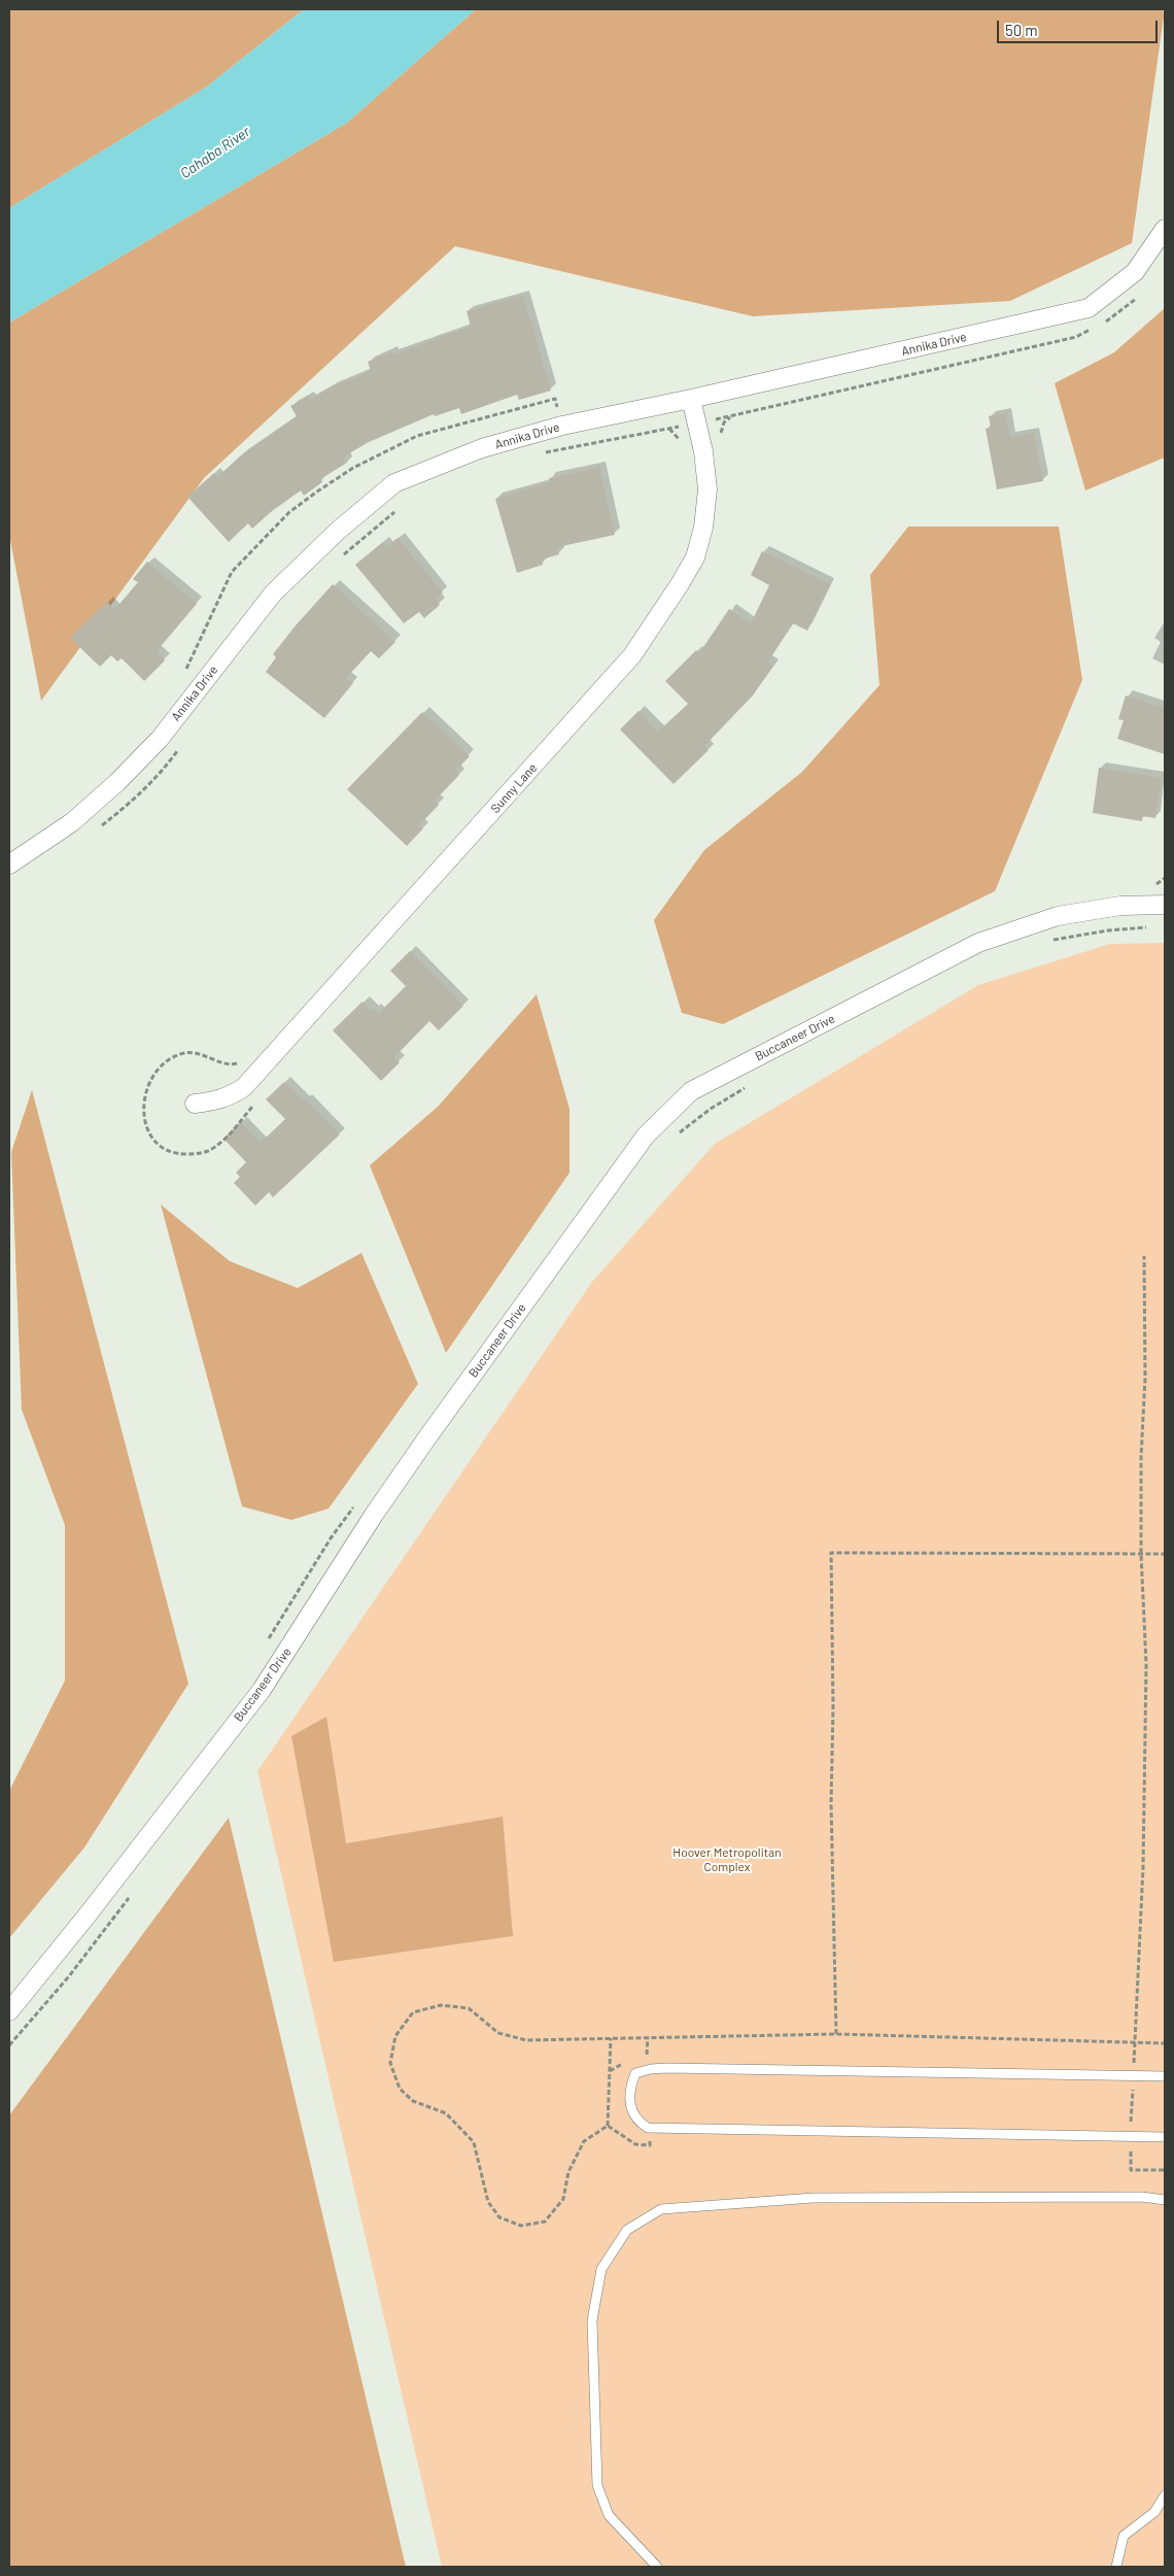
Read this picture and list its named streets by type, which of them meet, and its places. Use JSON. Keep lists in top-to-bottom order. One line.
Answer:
{"streets":{"street":["Annika Drive","Sunny Lane","Buccaneer Drive"]},"crossings":[["Annika Drive","Sunny Lane"]],"water":["Cahaba River"],"parks":["Hoover Metropolitan Complex"],"scale_bar":"50 m"}
